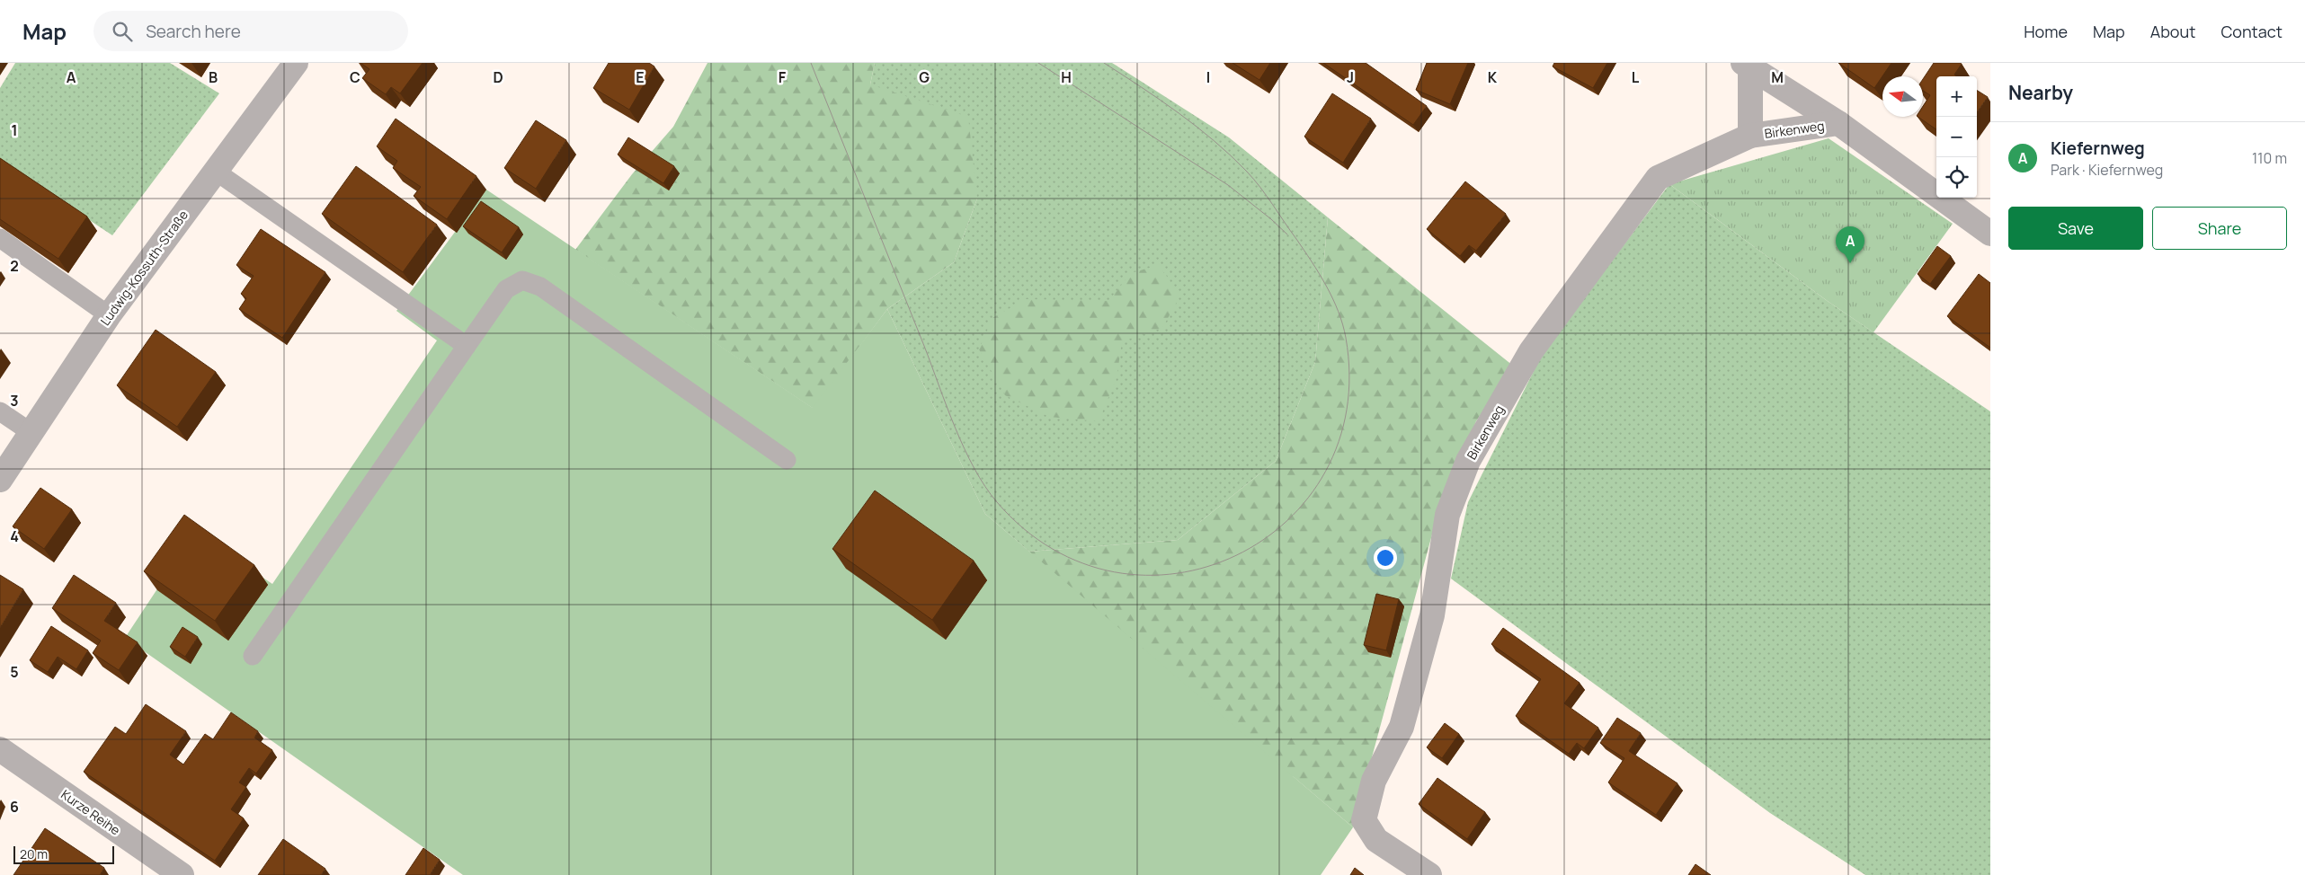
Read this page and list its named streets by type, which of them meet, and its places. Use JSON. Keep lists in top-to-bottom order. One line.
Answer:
{"streets":{"street":["Birkenweg","Ludwig-Kossuth-Straße","Kurze Reihe"]},"scale_bar":"20 m","north":"left","page":{"header":"Map","search":"Search here","nav":["Home","Map","About","Contact"],"heading":"Nearby","map_buttons":["+","−"],"list":[{"mark":"A","name":"Kiefernweg","note":"Park · Kiefernweg","value":"110 m"}],"buttons":["Save","Share"],"pins":"A","scale":"20 m"},"grid":{"columns":["A","B","C","D","E","F","G","H","I","J","K","L","M"],"rows":["1","2","3","4","5","6"]}}
